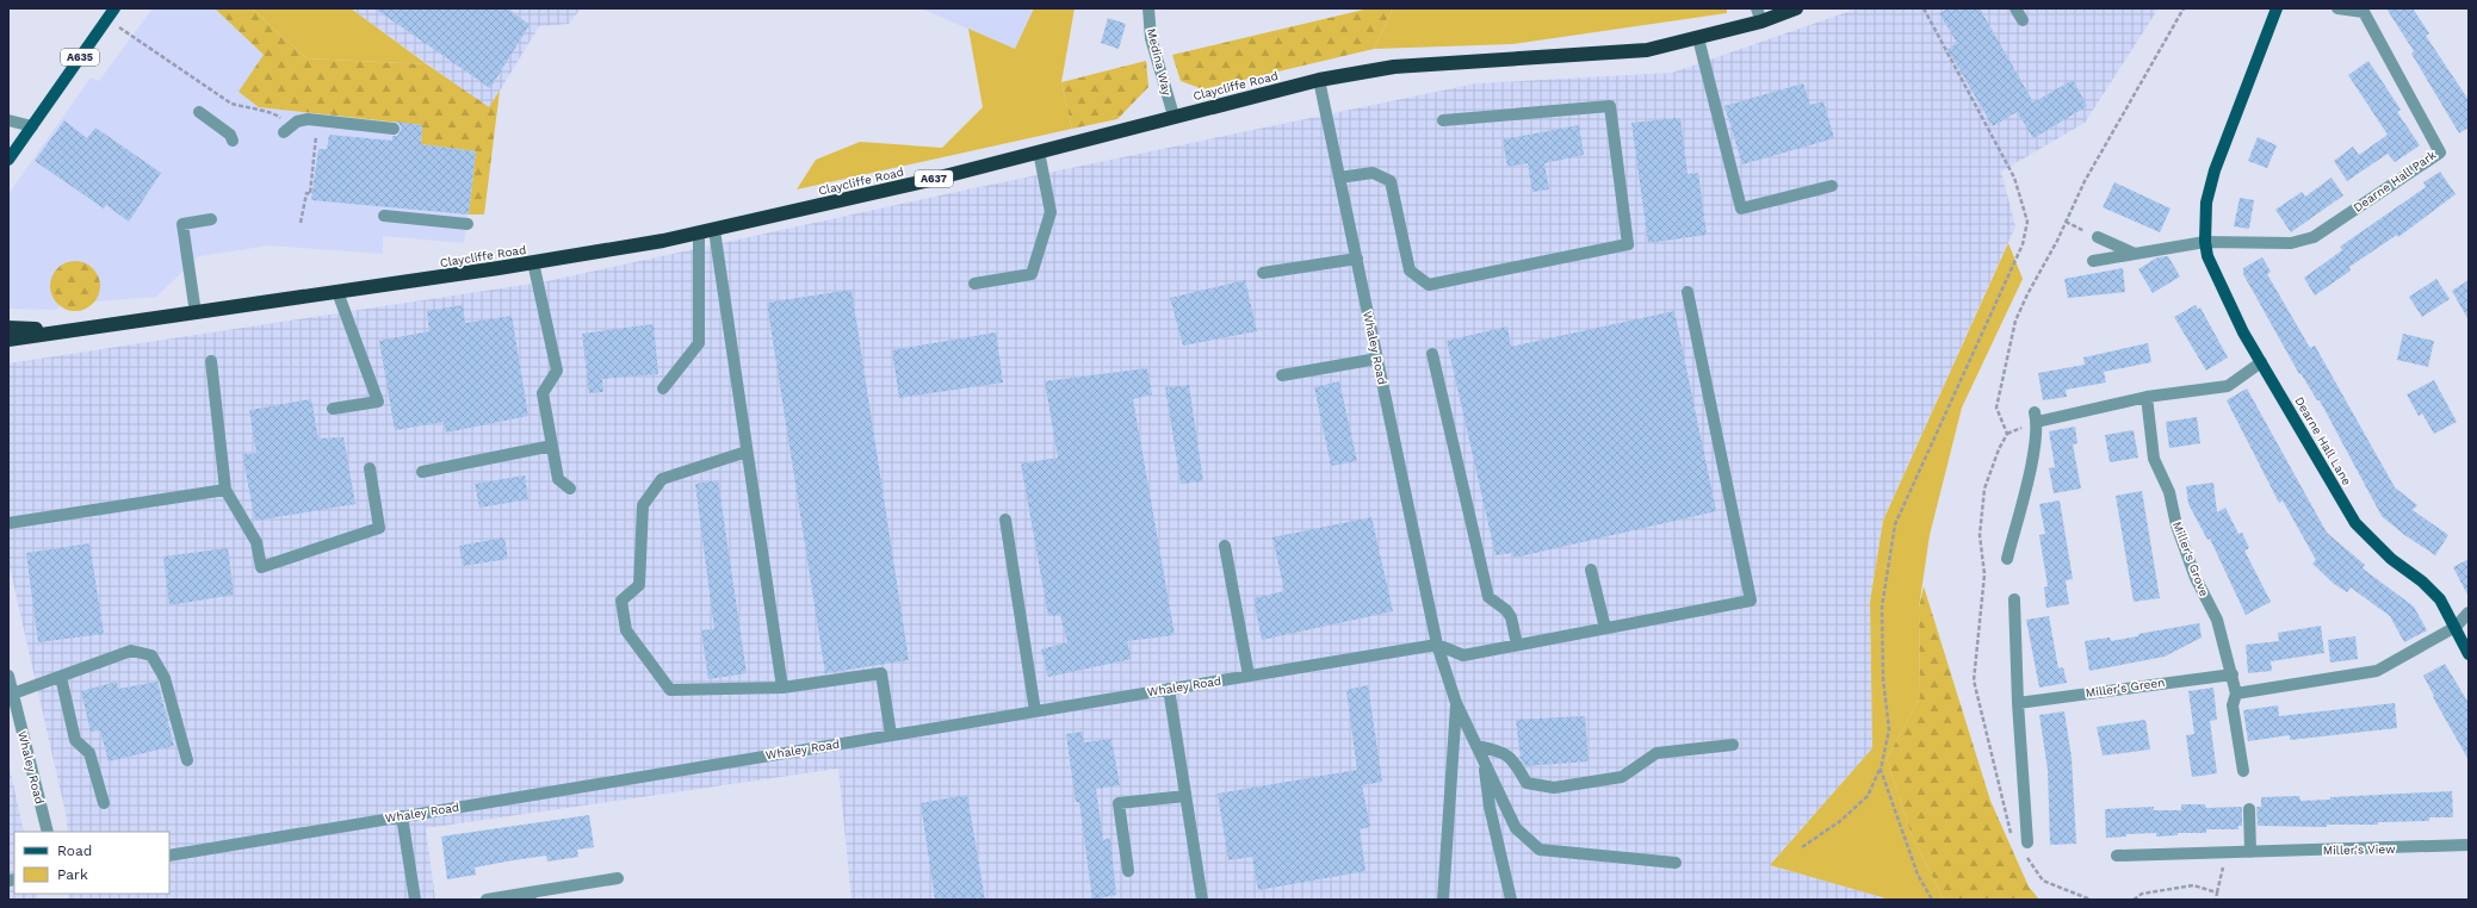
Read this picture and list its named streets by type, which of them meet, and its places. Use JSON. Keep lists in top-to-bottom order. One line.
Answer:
{"streets":{"highway":["Claycliffe Road","A637"],"main road":["A635","Dearne Hall Lane"],"street":["Medina Way","Dearne Hall Park","Whaley Road","Miller's Grove","Miller's Green","Miller's View"]},"crossings":[["Medina Way","Claycliffe Road"],["Claycliffe Road","Whaley Road"],["Dearne Hall Park","Dearne Hall Lane"],["Miller's Grove","Miller's Green"]],"legend":["Road","Park"]}
